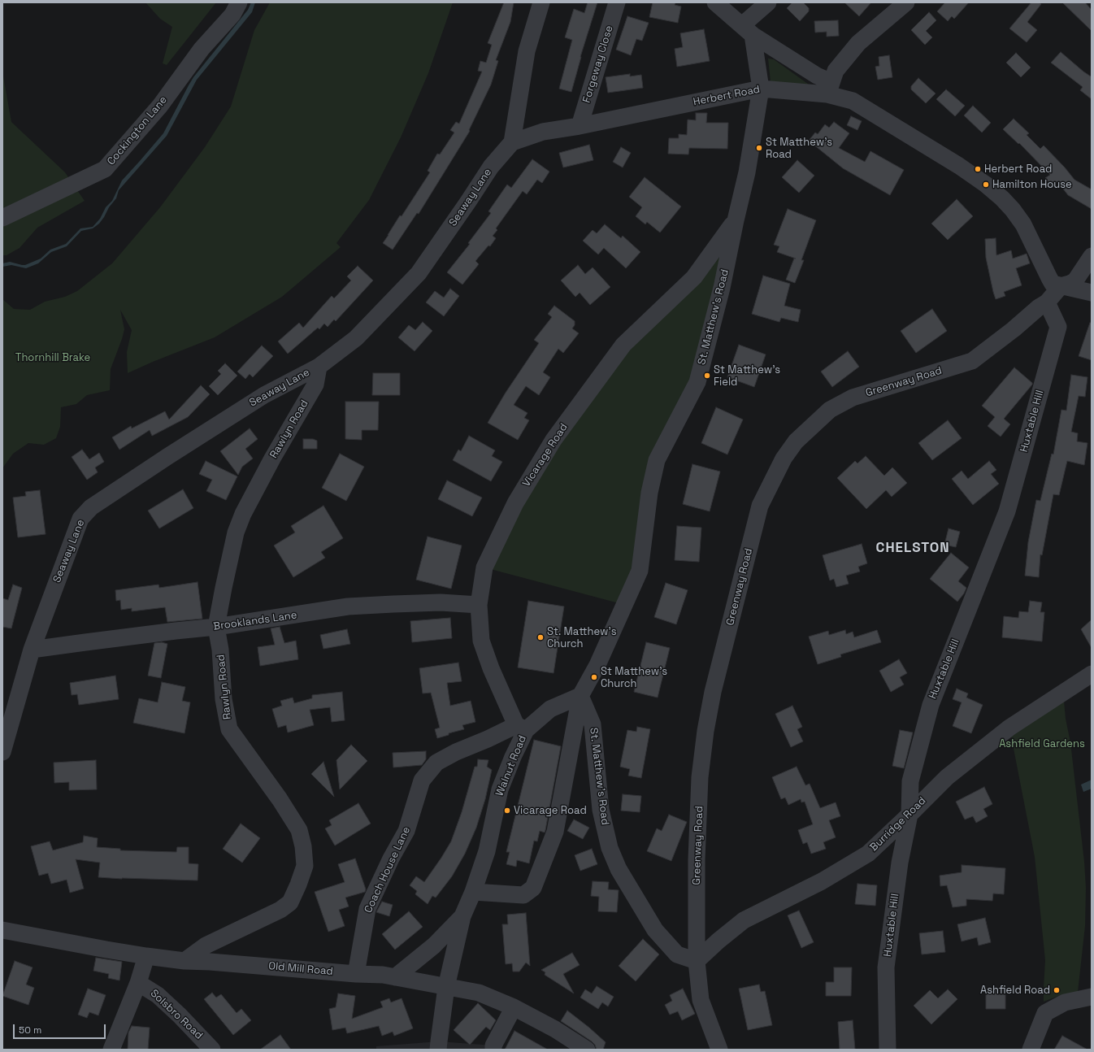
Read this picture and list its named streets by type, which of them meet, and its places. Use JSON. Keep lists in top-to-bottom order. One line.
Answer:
{"streets":{"street":["Forgeway Close","Herbert Road","Cockington Lane","Seaway Lane","St. Matthew's Road","Greenway Road","Huxtable Hill","Rawlyn Road","Vicarage Road","Brooklands Lane","Walnut Road","Burridge Road","Coach House Lane","Old Mill Road","Solsbro Road"]},"crossings":[["Forgeway Close","Herbert Road"],["Herbert Road","Seaway Lane"],["Herbert Road","St. Matthew's Road"],["Herbert Road","Greenway Road"],["Seaway Lane","Rawlyn Road"],["Seaway Lane","Brooklands Lane"],["St. Matthew's Road","Greenway Road"],["St. Matthew's Road","Vicarage Road"],["St. Matthew's Road","Walnut Road"],["St. Matthew's Road","Burridge Road"],["Greenway Road","Huxtable Hill"],["Greenway Road","Burridge Road"],["Huxtable Hill","Burridge Road"],["Rawlyn Road","Brooklands Lane"],["Rawlyn Road","Old Mill Road"],["Vicarage Road","Brooklands Lane"],["Vicarage Road","Walnut Road"],["Vicarage Road","Coach House Lane"],["Walnut Road","Coach House Lane"],["Walnut Road","Old Mill Road"],["Coach House Lane","Old Mill Road"]],"districts":["CHELSTON"],"parks":["Thornhill Brake","Ashfield Gardens"],"places":["St Matthew's Road","Herbert Road","Hamilton House","St Matthew's Field","St. Matthew's Church","St Matthew's Church","Vicarage Road","Ashfield Road"],"scale_bar":"50 m"}
